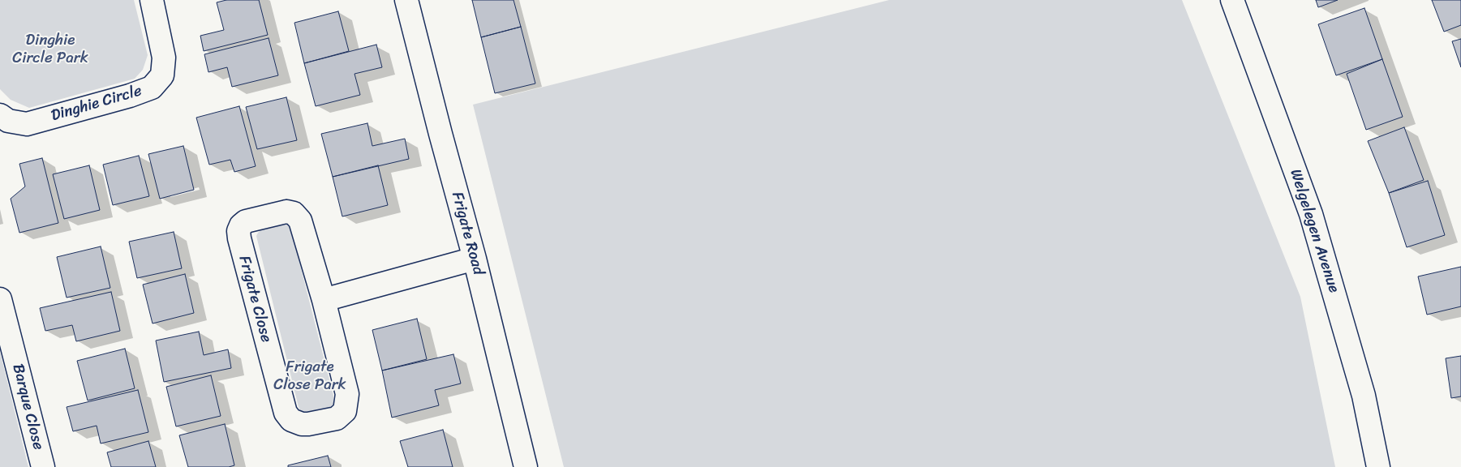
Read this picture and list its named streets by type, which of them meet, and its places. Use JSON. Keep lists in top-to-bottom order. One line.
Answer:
{"streets":{"street":["Dinghie Circle","Welgelegen Avenue","Frigate Road","Frigate Close","Barque Close"]},"parks":["Dinghie Circle Park","Frigate Close Park"]}
